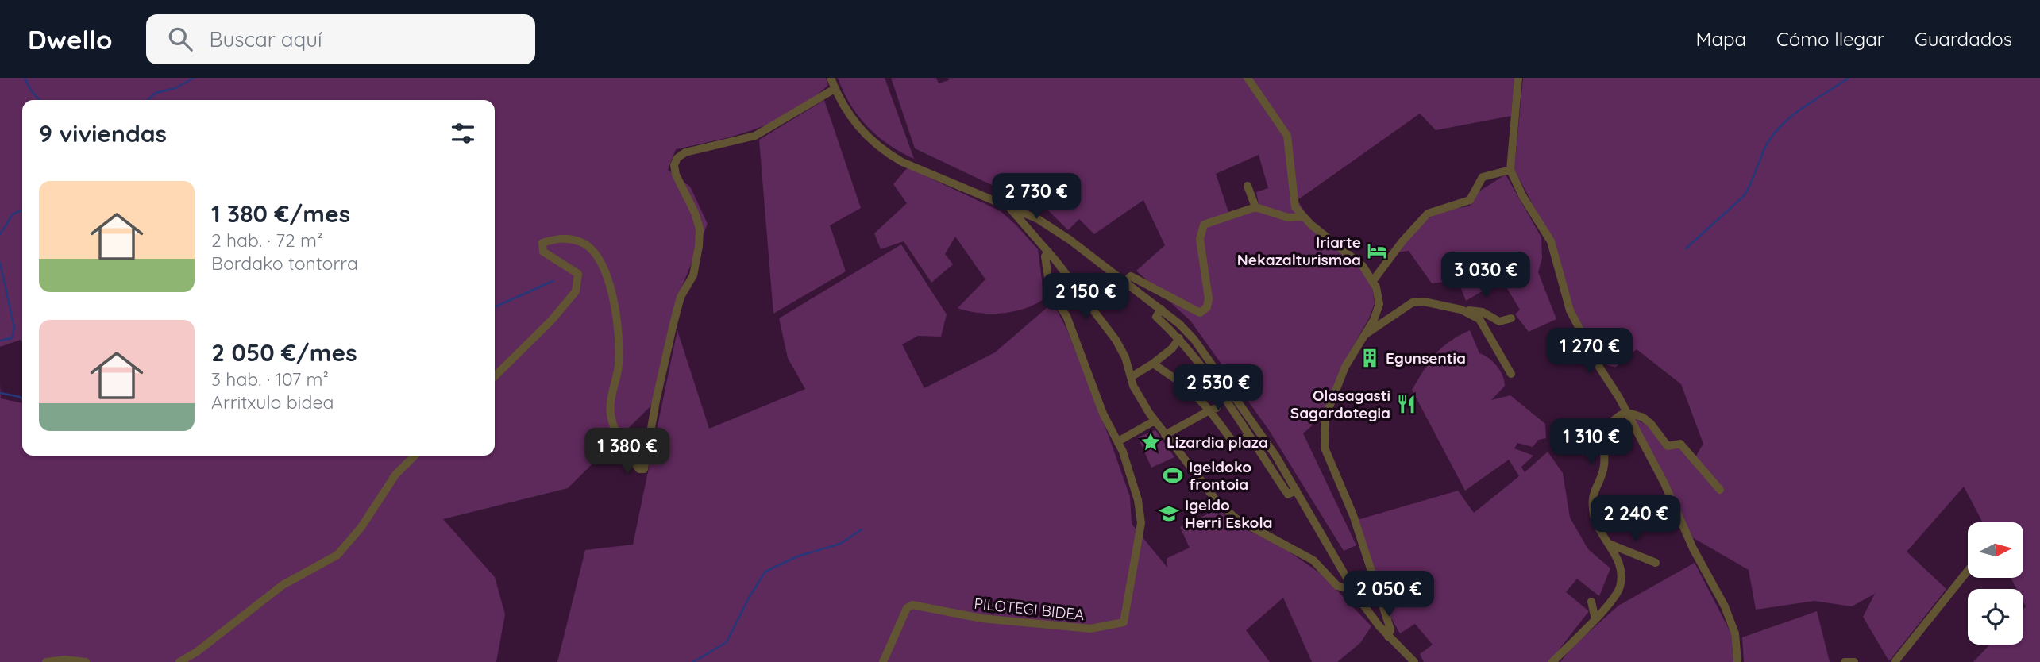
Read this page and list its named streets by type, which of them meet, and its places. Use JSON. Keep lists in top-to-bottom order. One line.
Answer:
{"streets":{"street":["PILOTEGI BIDEA"]},"places":{"hotel":["Iriarte Nekazalturismoa"],"building":["Egunsentia"],"restaurant":["Olasagasti Sagardotegia"],"place":["Lizardia plaza"],"sports":["Igeldoko frontoia"],"school or university":["Igeldo Herri Eskola"]},"north":"right","page":{"header":"Dwello","search":"Buscar aquí","nav":["Mapa","Cómo llegar","Guardados"],"heading":"9 viviendas","list":[{"name":"1 380 €/mes","note":"2 hab. · 72 m² · Bordako tontorra"},{"name":"2 050 €/mes","note":"3 hab. · 107 m² · Arritxulo bidea"}],"price":["2 730 €","3 030 €","2 150 €","1 270 €","2 530 €","1 310 €","1 380 €","2 240 €","2 050 €"]}}
